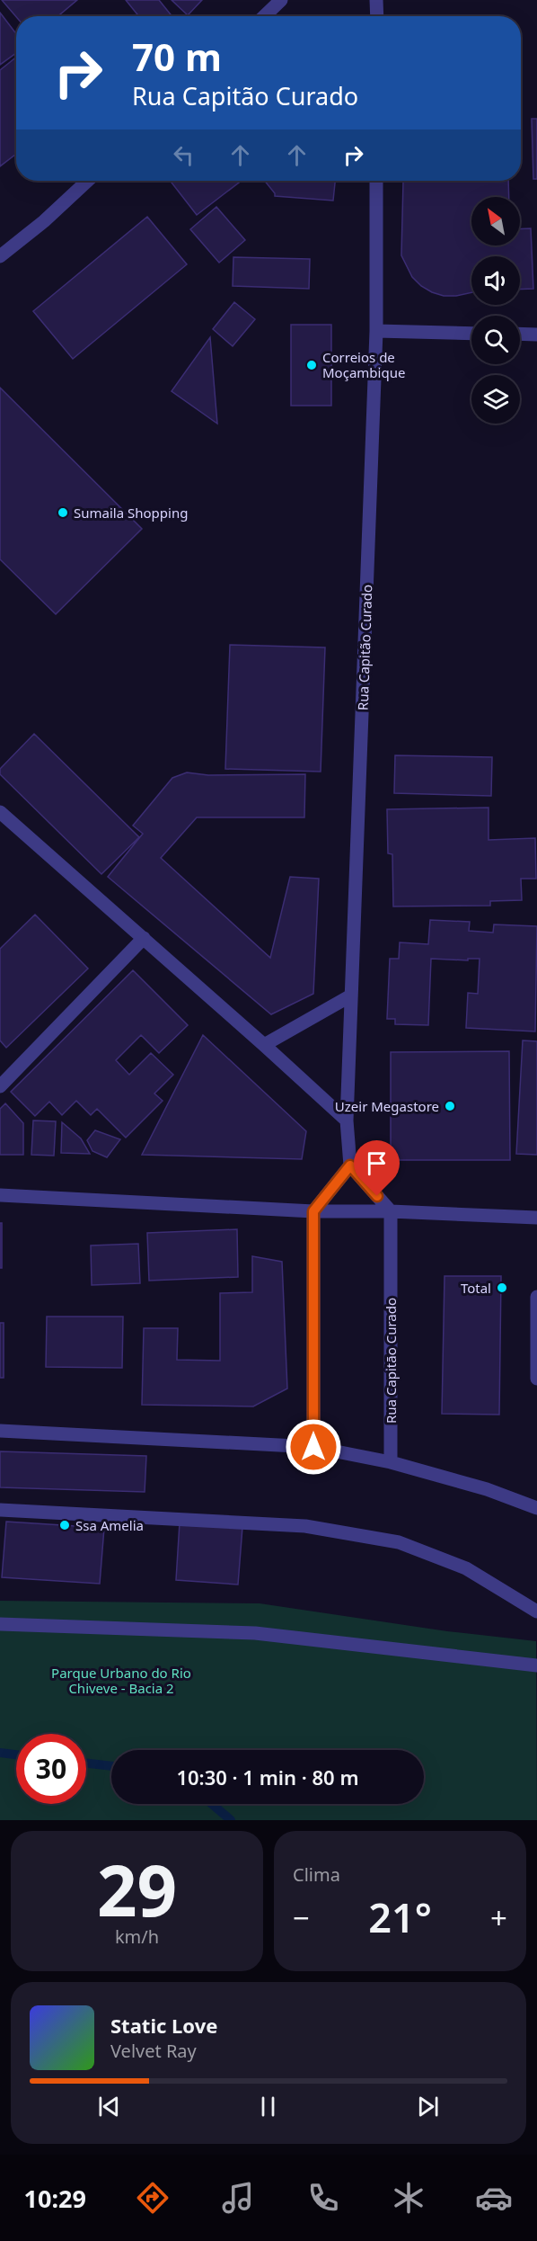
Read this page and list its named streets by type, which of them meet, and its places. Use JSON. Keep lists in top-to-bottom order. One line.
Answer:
{"streets":{"street":["Rua Capitão Curado"]},"parks":["Parque Urbano do Rio Chiveve - Bacia 2"],"places":["Correios de Moçambique","Sumaila Shopping","Uzeir Megastore","Total","Ssa Amelia"],"north":"top left","page":{"turn":["70 m","Rua Capitão Curado"],"limit":"30","trip":"10:30 · 1 min · 80 m","tile":[["29","km/h"],"Clima"],"heat":["−","21°","+"],"song":["Static Love","Velvet Ray"],"tabs":"10:29"}}
